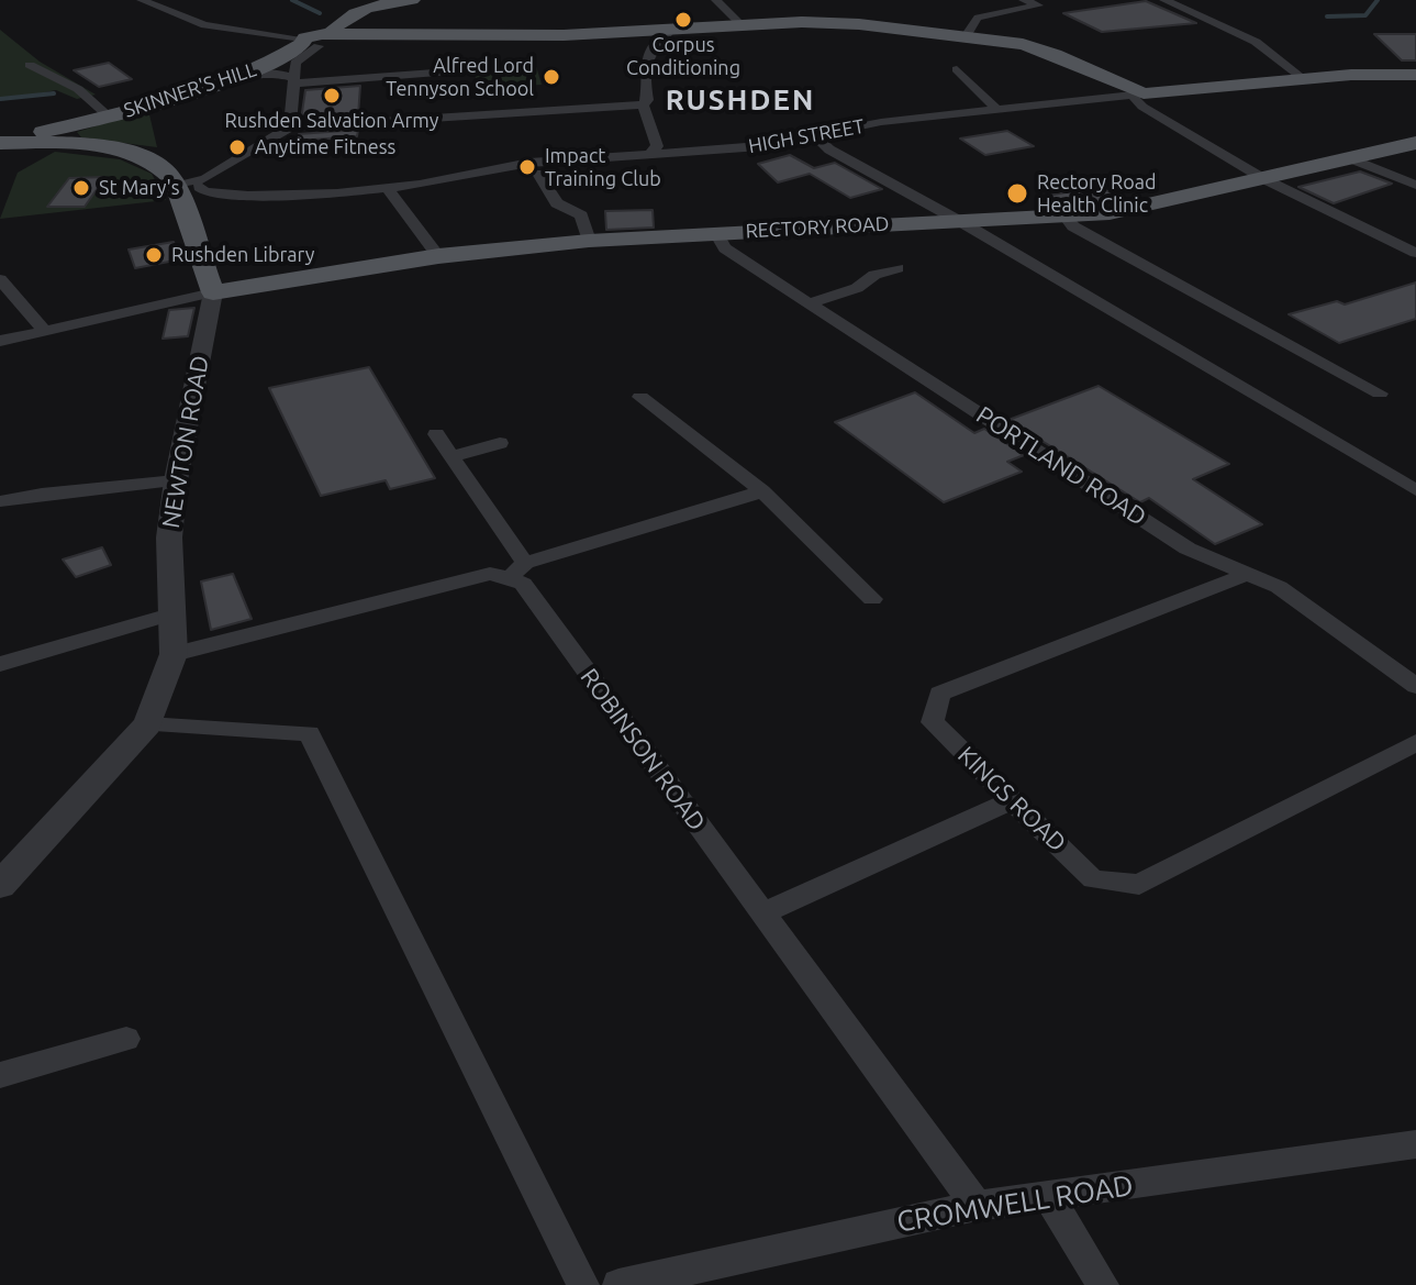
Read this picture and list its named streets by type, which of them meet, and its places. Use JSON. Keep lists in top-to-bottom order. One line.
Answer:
{"streets":{"main road":["SKINNER'S HILL","HIGH STREET","RECTORY ROAD"],"street":["NEWTON ROAD","PORTLAND ROAD","ROBINSON ROAD","KINGS ROAD","CROMWELL ROAD"]},"crossings":[["RECTORY ROAD","NEWTON ROAD"],["RECTORY ROAD","PORTLAND ROAD"],["PORTLAND ROAD","KINGS ROAD"],["ROBINSON ROAD","CROMWELL ROAD"]],"districts":["RUSHDEN"],"places":["Corpus Conditioning","Alfred Lord Tennyson School","Rushden Salvation Army","Anytime Fitness","Impact Training Club","St Mary's","Rectory Road Health Clinic","Rushden Library"]}
